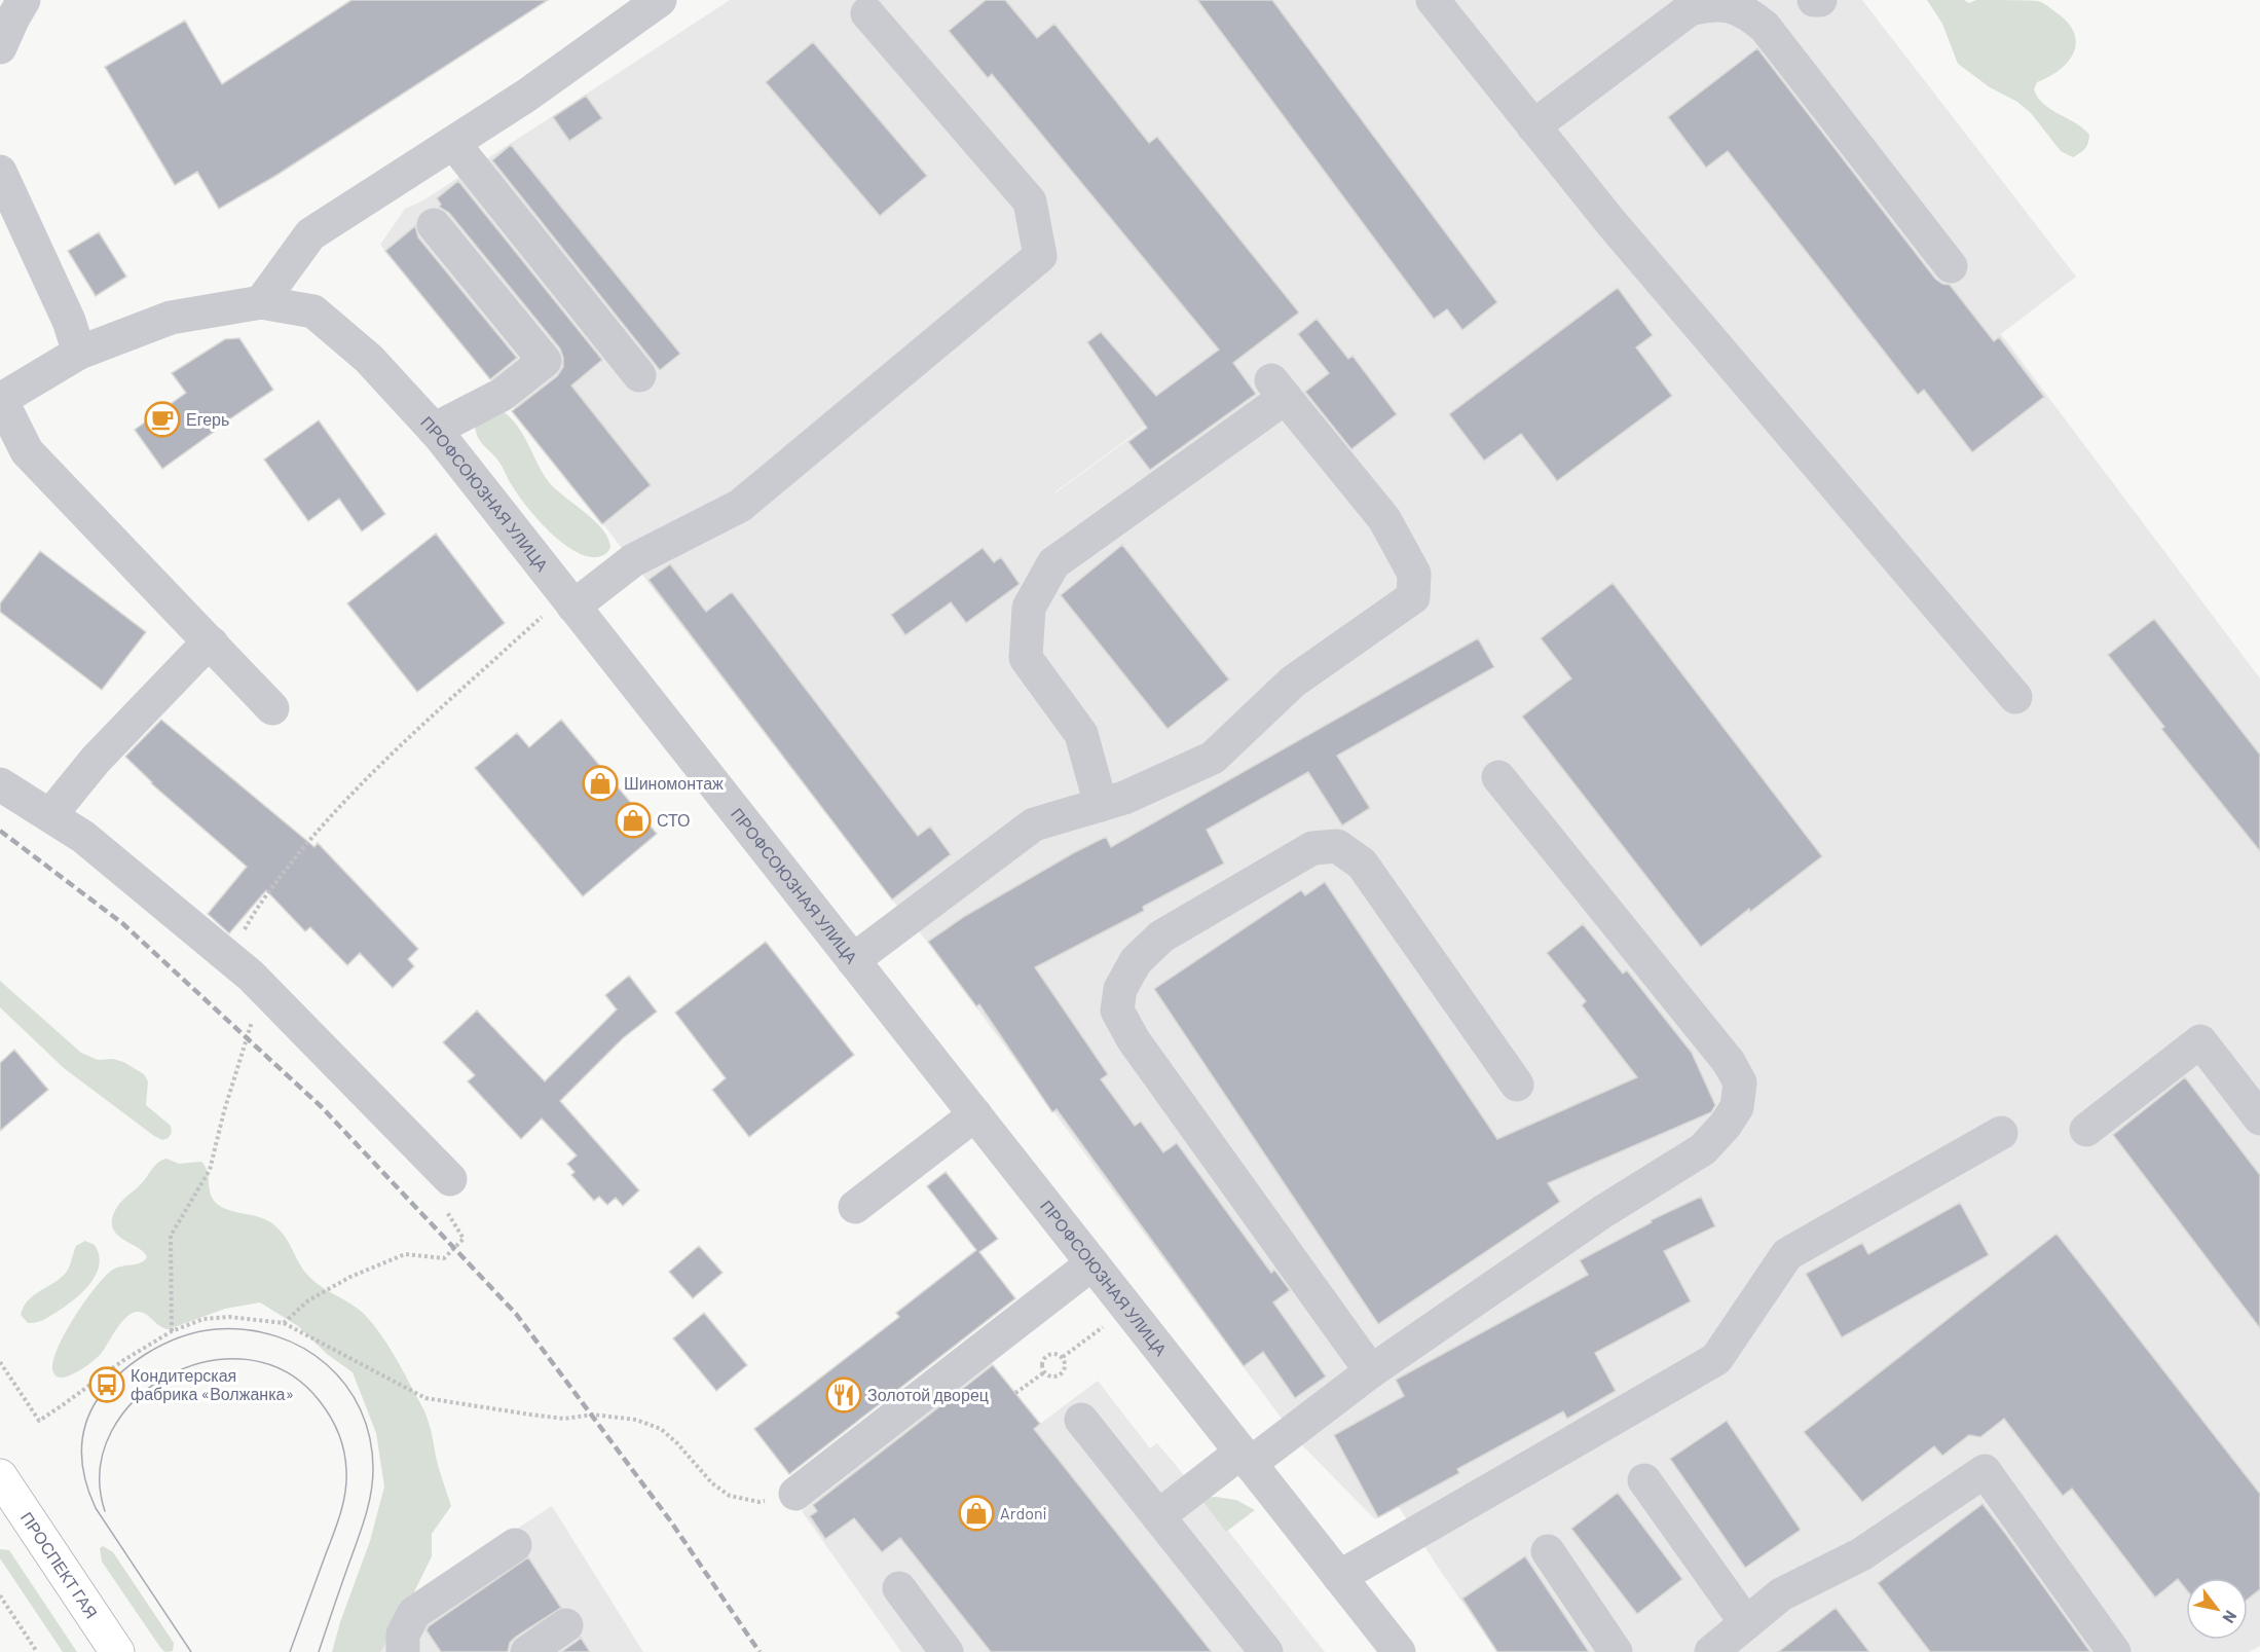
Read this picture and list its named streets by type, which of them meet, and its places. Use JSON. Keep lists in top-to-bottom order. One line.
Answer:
{"streets":{"main road":["ПРОСПЕКТ ГАЯ"],"street":["ПРОФСОЮЗНАЯ УЛИЦА"]},"places":{"cafe":["Егерь"],"shop":["Шиномонтаж","СТО","Ardoni"],"bus stop":["Кондитерская фабрика «Волжанка»"],"restaurant":["Золотой дворец"]},"north":"bottom right"}
